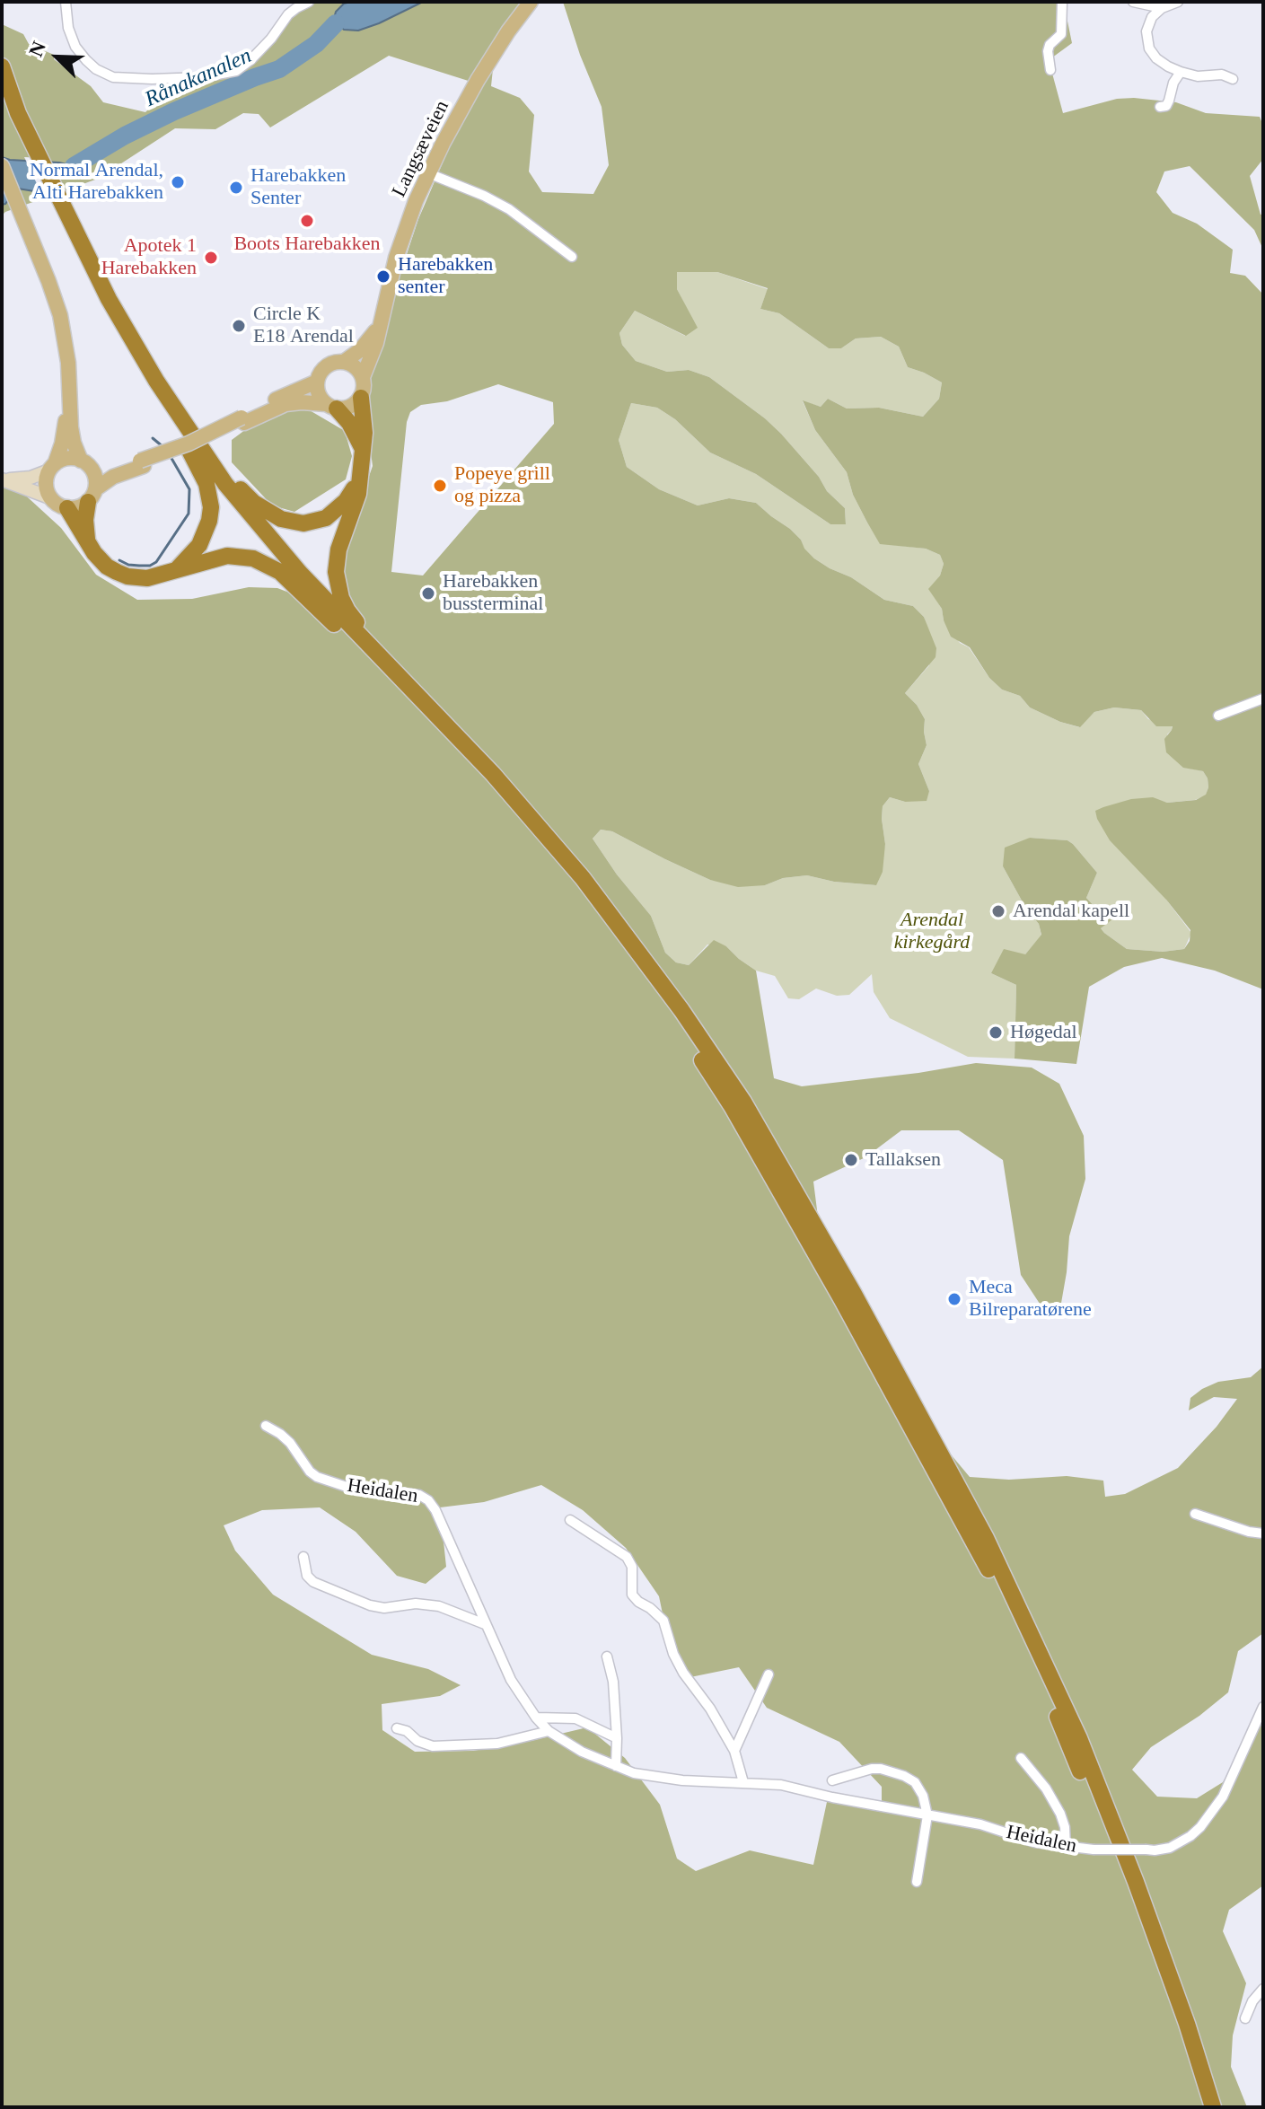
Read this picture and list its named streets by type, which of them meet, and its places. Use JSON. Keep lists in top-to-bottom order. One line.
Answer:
{"streets":{"main road":["Langsæveien"],"street":["Heidalen"]},"water":["Rånakanalen"],"parks":["Arendal kirkegård"],"places":["Normal Arendal, Alti Harebakken","Harebakken Senter","Boots Harebakken","Apotek 1 Harebakken","Harebakken senter","Circle K E18 Arendal","Popeye grill og pizza","Harebakken bussterminal","Arendal kapell","Høgedal","Tallaksen","Meca Bilreparatørene"],"north":"top left"}
